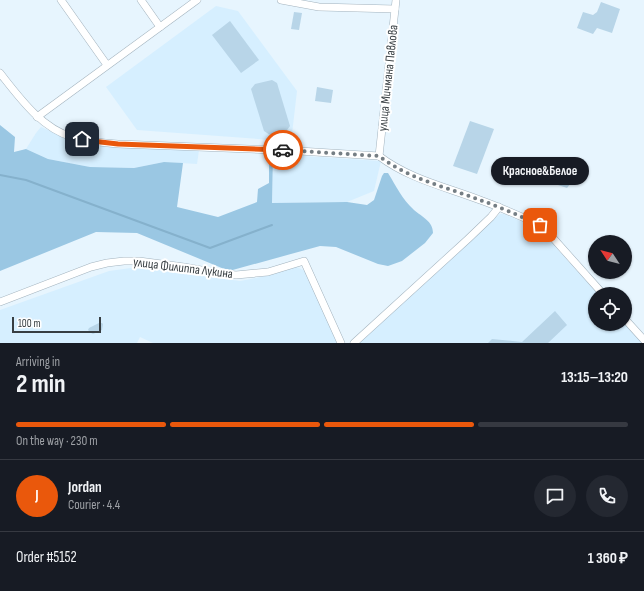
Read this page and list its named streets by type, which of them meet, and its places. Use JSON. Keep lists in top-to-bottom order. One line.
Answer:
{"streets":{"street":["улица Мичмана Павлова","улица Филиппа Лукина"]},"places":["Красное&Белое"],"scale_bar":"100 m","north":"top left","page":{"bubble":"Красное&Белое","scale":"100 m","heading":["2 min","Arriving in","13:15–13:20"],"panel":["Jordan","Courier · 4.4","Order #5152","1 360 ₽"],"bar":"On the way · 230 m","round":"J"}}
